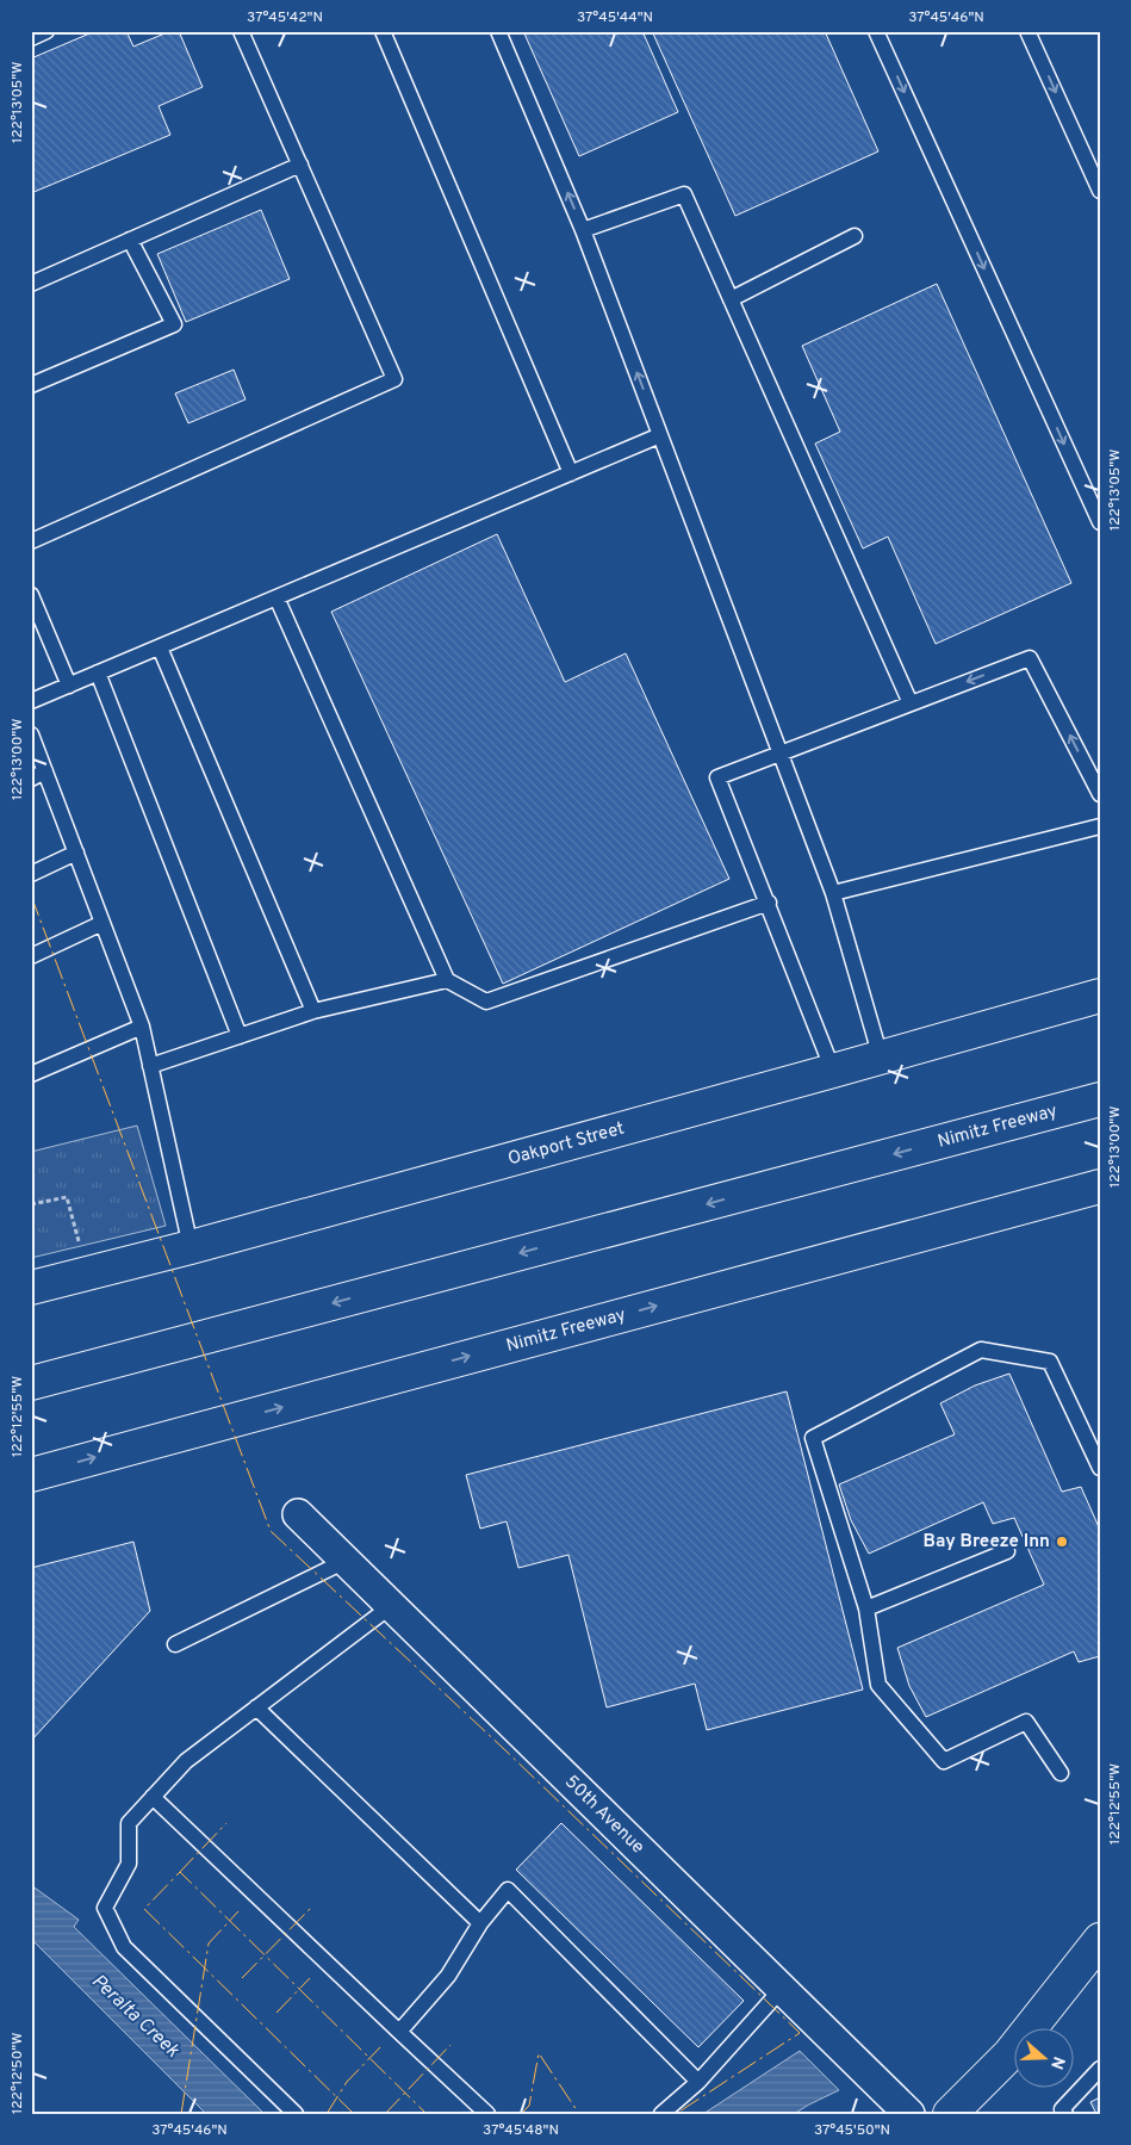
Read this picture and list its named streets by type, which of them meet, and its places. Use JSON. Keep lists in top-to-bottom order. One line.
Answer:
{"streets":{"main road":["Nimitz Freeway","Oakport Street"],"street":["50th Avenue"]},"water":["Peralta Creek"],"places":["Bay Breeze Inn"],"north":"right","coordinates":["37°45'42\"N","37°45'44\"N","37°45'46\"N","122°13'05\"W","122°13'00\"W","122°12'55\"W","122°12'50\"W","37°45'48\"N","37°45'50\"N"]}
